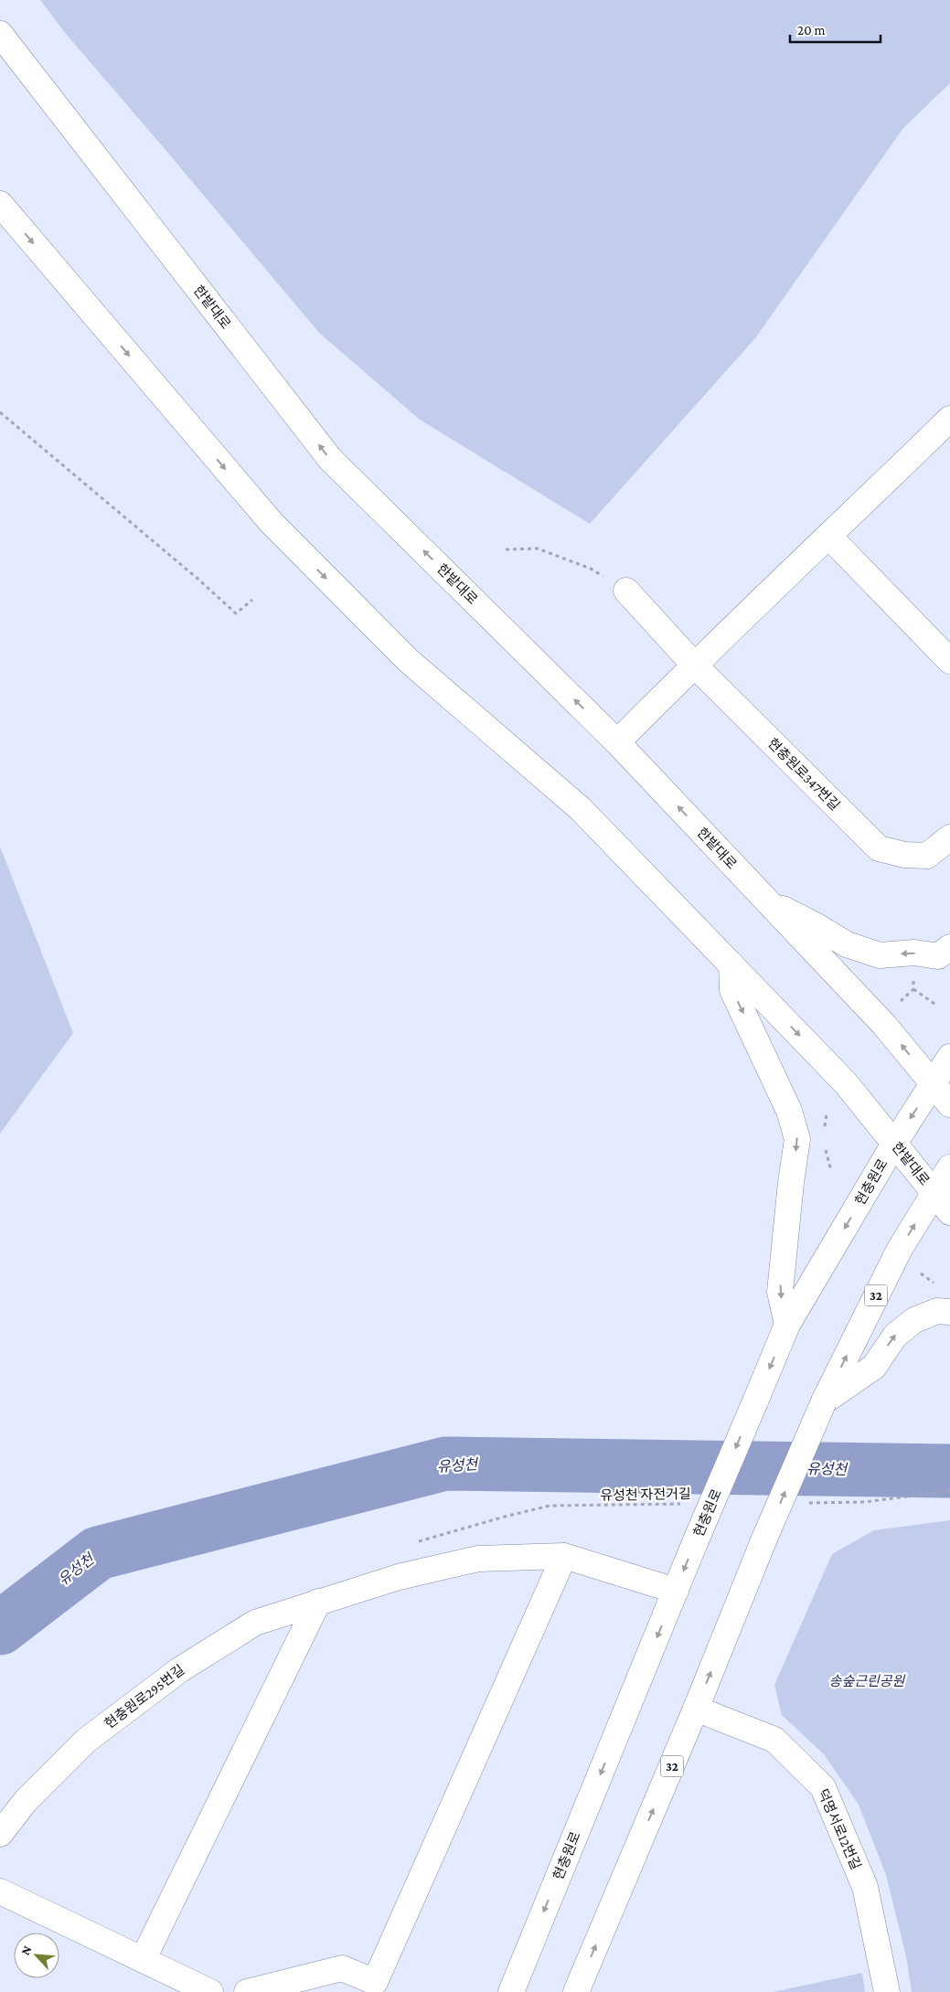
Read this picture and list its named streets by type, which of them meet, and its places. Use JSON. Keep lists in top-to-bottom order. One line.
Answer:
{"streets":{"main road":["한밭대로","현충원로347번길","현충원로","32","현충원로295번길","덕명서로12번길"],"path":["유성천 자전거길"]},"crossings":[["한밭대로","현충원로"],["한밭대로","32"],["현충원로","현충원로295번길"],["32","덕명서로12번길"],["유성천 자전거길","현충원로295번길"]],"water":["유성천"],"parks":["송숲근린공원"],"scale_bar":"20 m","north":"top left"}
